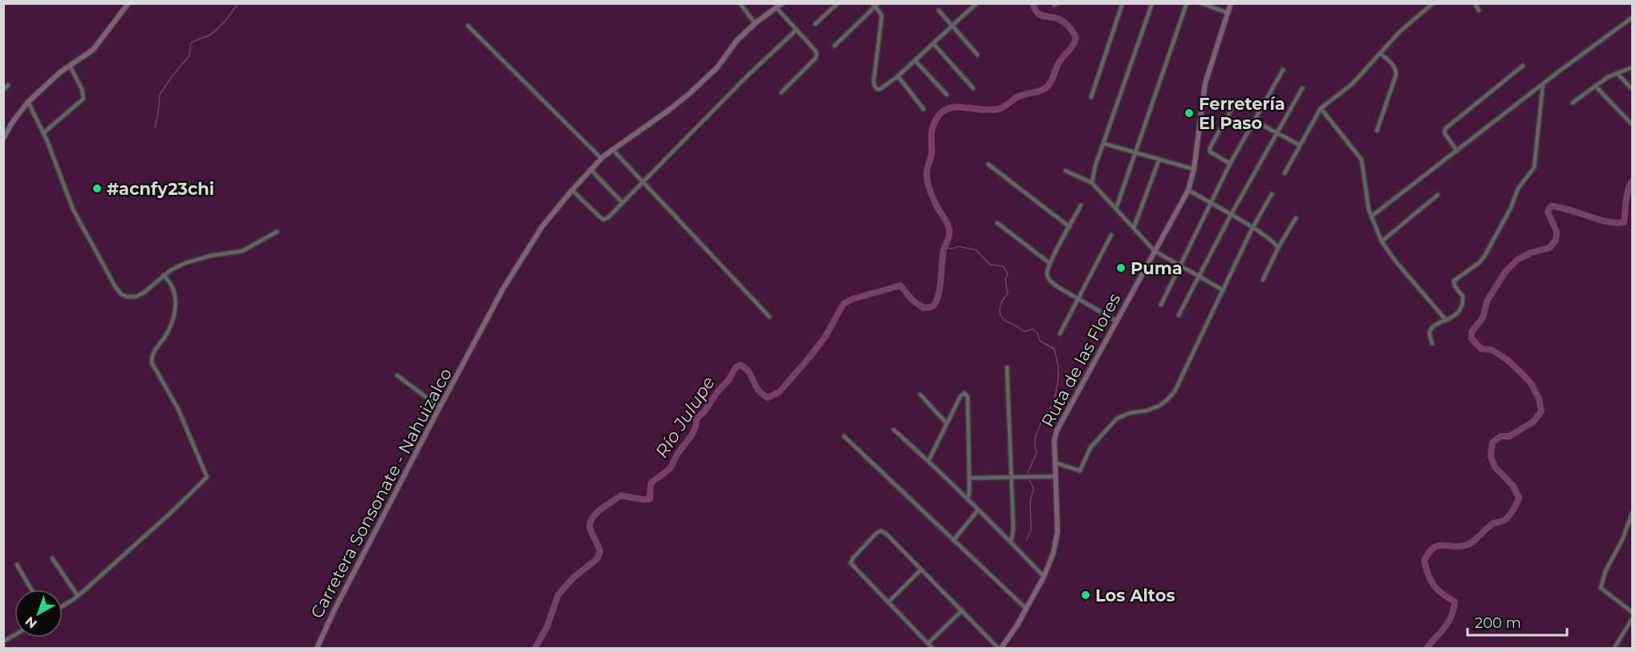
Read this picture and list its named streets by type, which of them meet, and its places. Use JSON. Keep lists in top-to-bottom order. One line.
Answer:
{"streets":{"street":["Ruta de las Flores","Carretera Sonsonate - Nahuizalco"]},"water":["Río Julupe"],"places":["Ferretería El Paso","#acnfy23chi","Puma","Los Altos"],"scale_bar":"200 m","north":"bottom left"}
